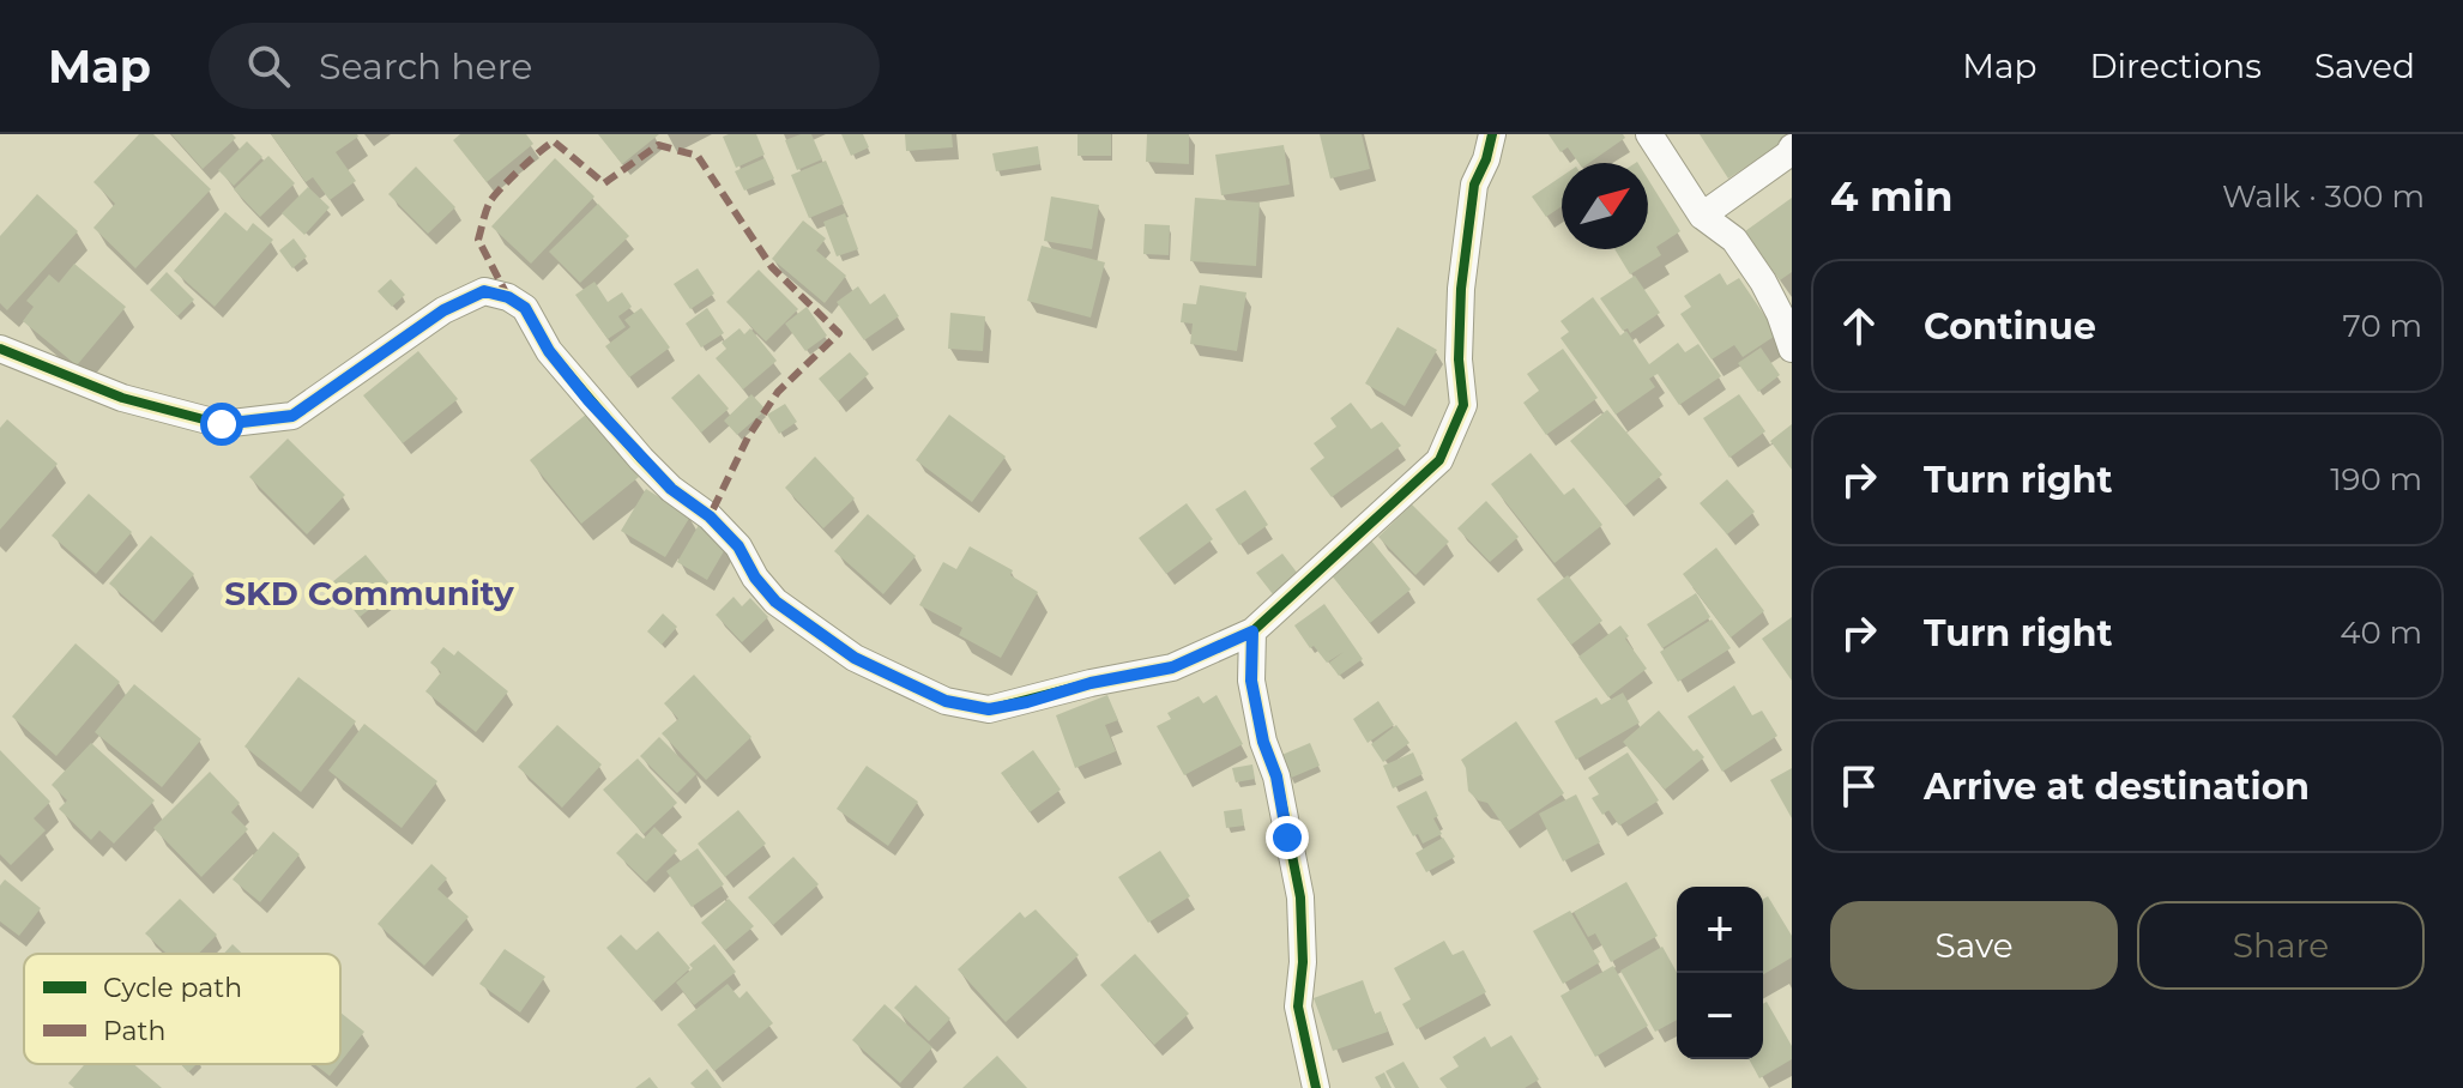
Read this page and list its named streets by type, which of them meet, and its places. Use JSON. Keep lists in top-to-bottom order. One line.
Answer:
{"districts":["SKD Community"],"legend":["Cycle path","Path"],"north":"top right","page":{"header":"Map","search":"Search here","nav":["Map","Directions","Saved"],"heading":["4 min","Walk · 300 m"],"list":[["Continue","70 m"],["Turn right","190 m"],["Turn right","40 m"],"Arrive at destination"],"buttons":["Save","Share"],"map_buttons":["+","−"]}}
